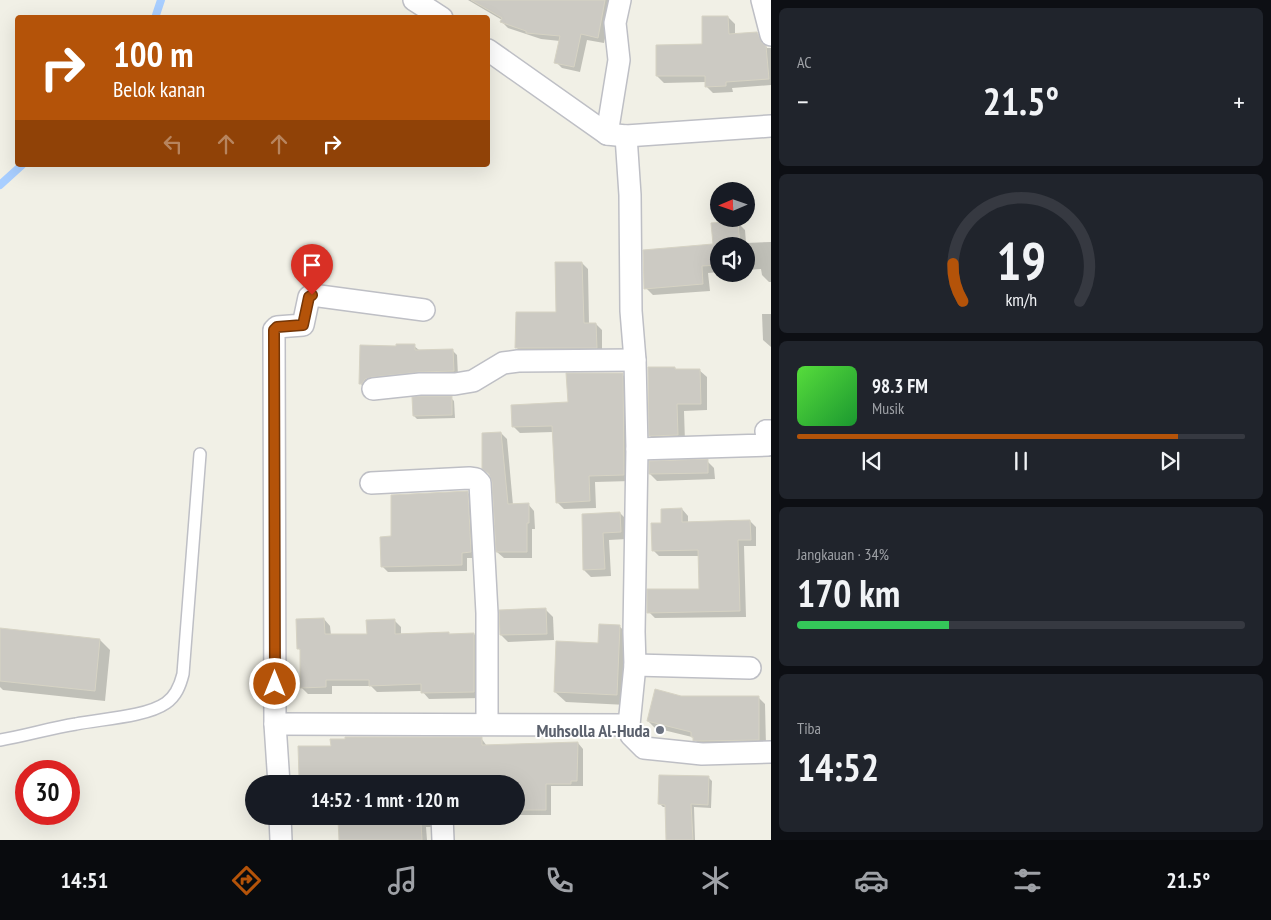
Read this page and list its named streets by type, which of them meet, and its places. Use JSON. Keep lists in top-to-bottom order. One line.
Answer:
{"places":["Muhsolla Al-Huda"],"north":"left","page":{"tile":["AC",["Jangkauan · 34%","170 km"],["Tiba","14:52"]],"turn":["100 m","Belok kanan"],"heat":["−","21.5°","+"],"song":["98.3 FM","Musik"],"limit":"30","trip":"14:52 · 1 mnt · 120 m","tabs":["14:51","21.5°"],"gauge":["19","km/h"]}}
